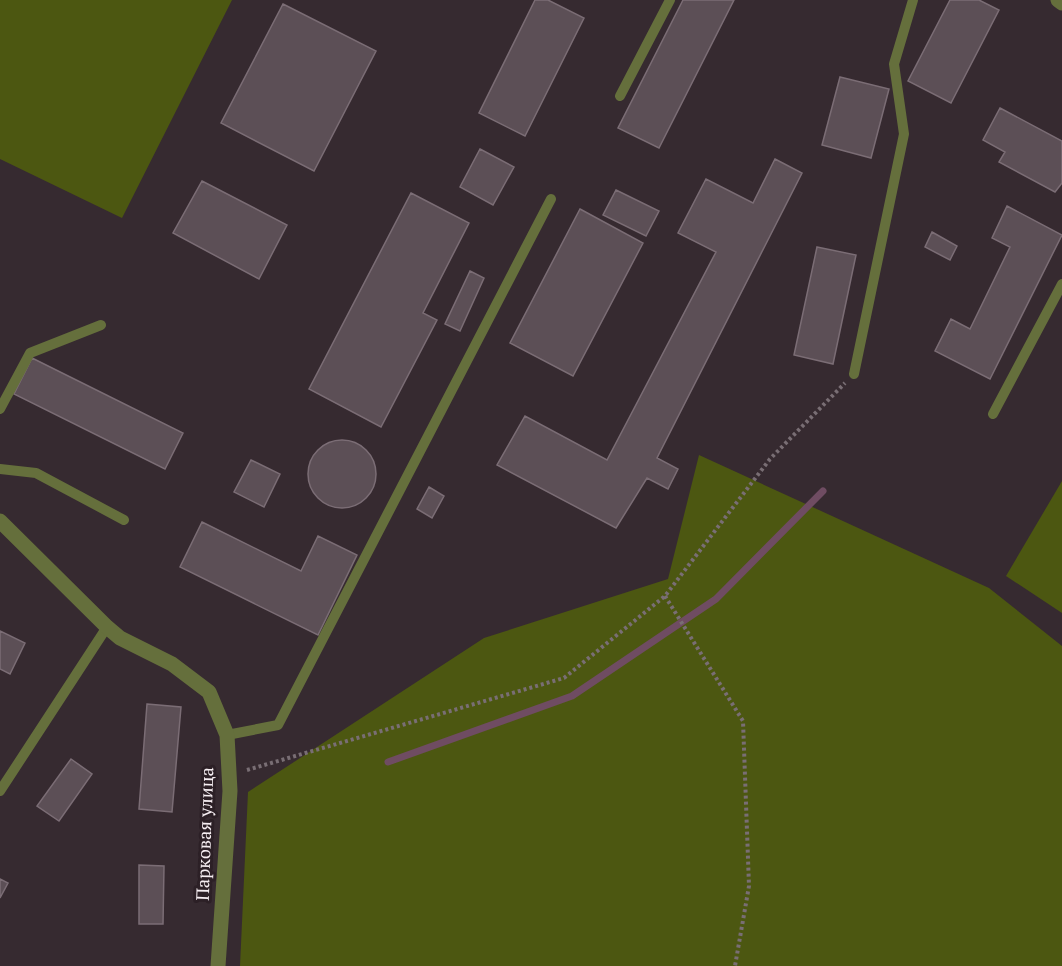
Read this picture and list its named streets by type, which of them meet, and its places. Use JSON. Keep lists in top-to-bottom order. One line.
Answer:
{"streets":{"street":["Парковая улица"]}}
